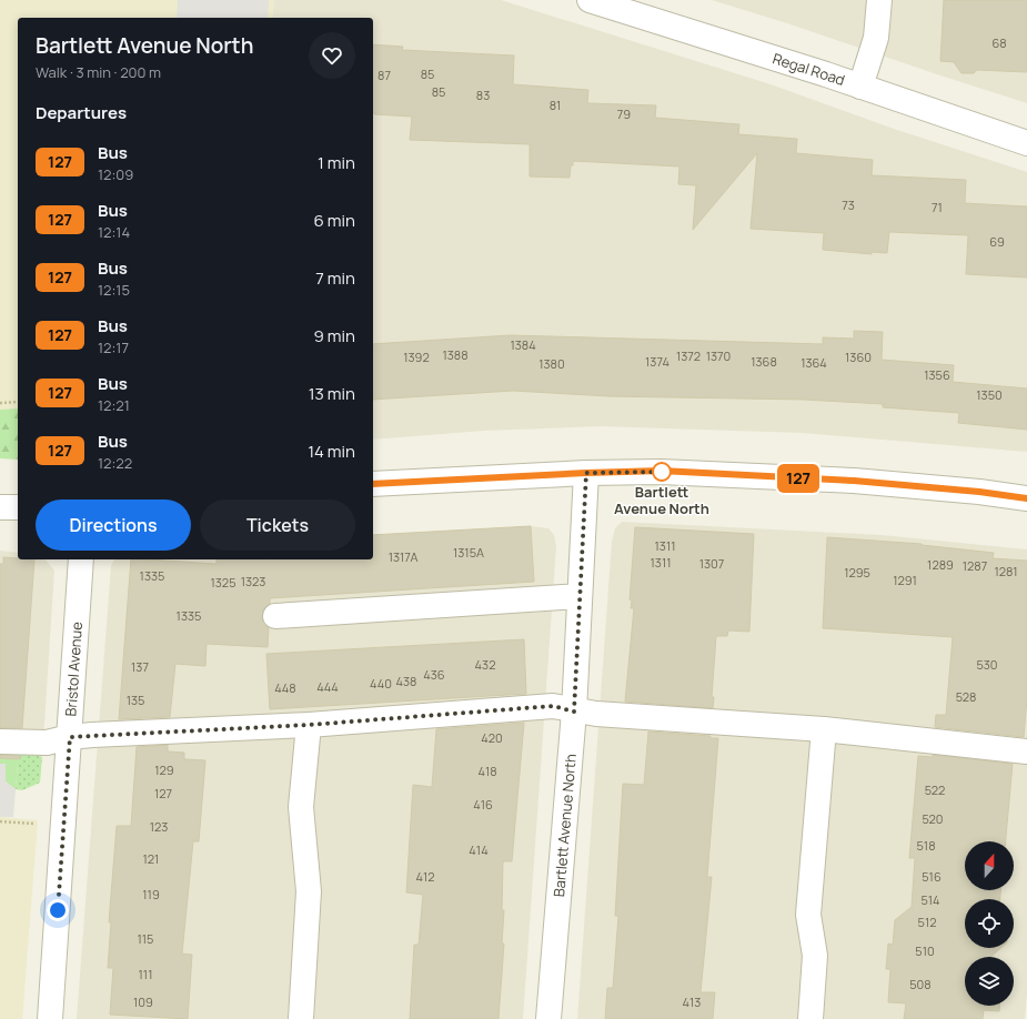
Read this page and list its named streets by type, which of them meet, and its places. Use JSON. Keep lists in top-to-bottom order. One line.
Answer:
{"streets":{"street":["Regal Road","Bristol Avenue","Bartlett Avenue North"]},"places":["Bartlett Avenue North"],"lines":["bus line 127"],"house_numbers":["68","85","87","85","83","81","79","73","71","69","1384","1388","1372","1370","1392","1360","1374","1368","1364","1380","1356","1350","1311","1315A","1317A","1311","1307","1289","1287","1281","1295","1335","1291","1323","1325","1335","432","530","137","436","438","440","444","448","528","135","420","129","418","522","127","416","520","123","518","414","121","412","516","119","514","512","115","510","111","508","109","413"],"north":"top","page":{"on_map":"127","heading":[["Bartlett Avenue North","Walk · 3 min · 200 m"],"Departures"],"list":[{"mark":"127","name":"Bus","note":"12:09","value":"1 min"},{"mark":"127","name":"Bus","note":"12:14","value":"6 min"},{"mark":"127","name":"Bus","note":"12:15","value":"7 min"},{"mark":"127","name":"Bus","note":"12:17","value":"9 min"},{"mark":"127","name":"Bus","note":"12:21","value":"13 min"},{"mark":"127","name":"Bus","note":"12:22","value":"14 min"}],"buttons":["Directions","Tickets"]}}
